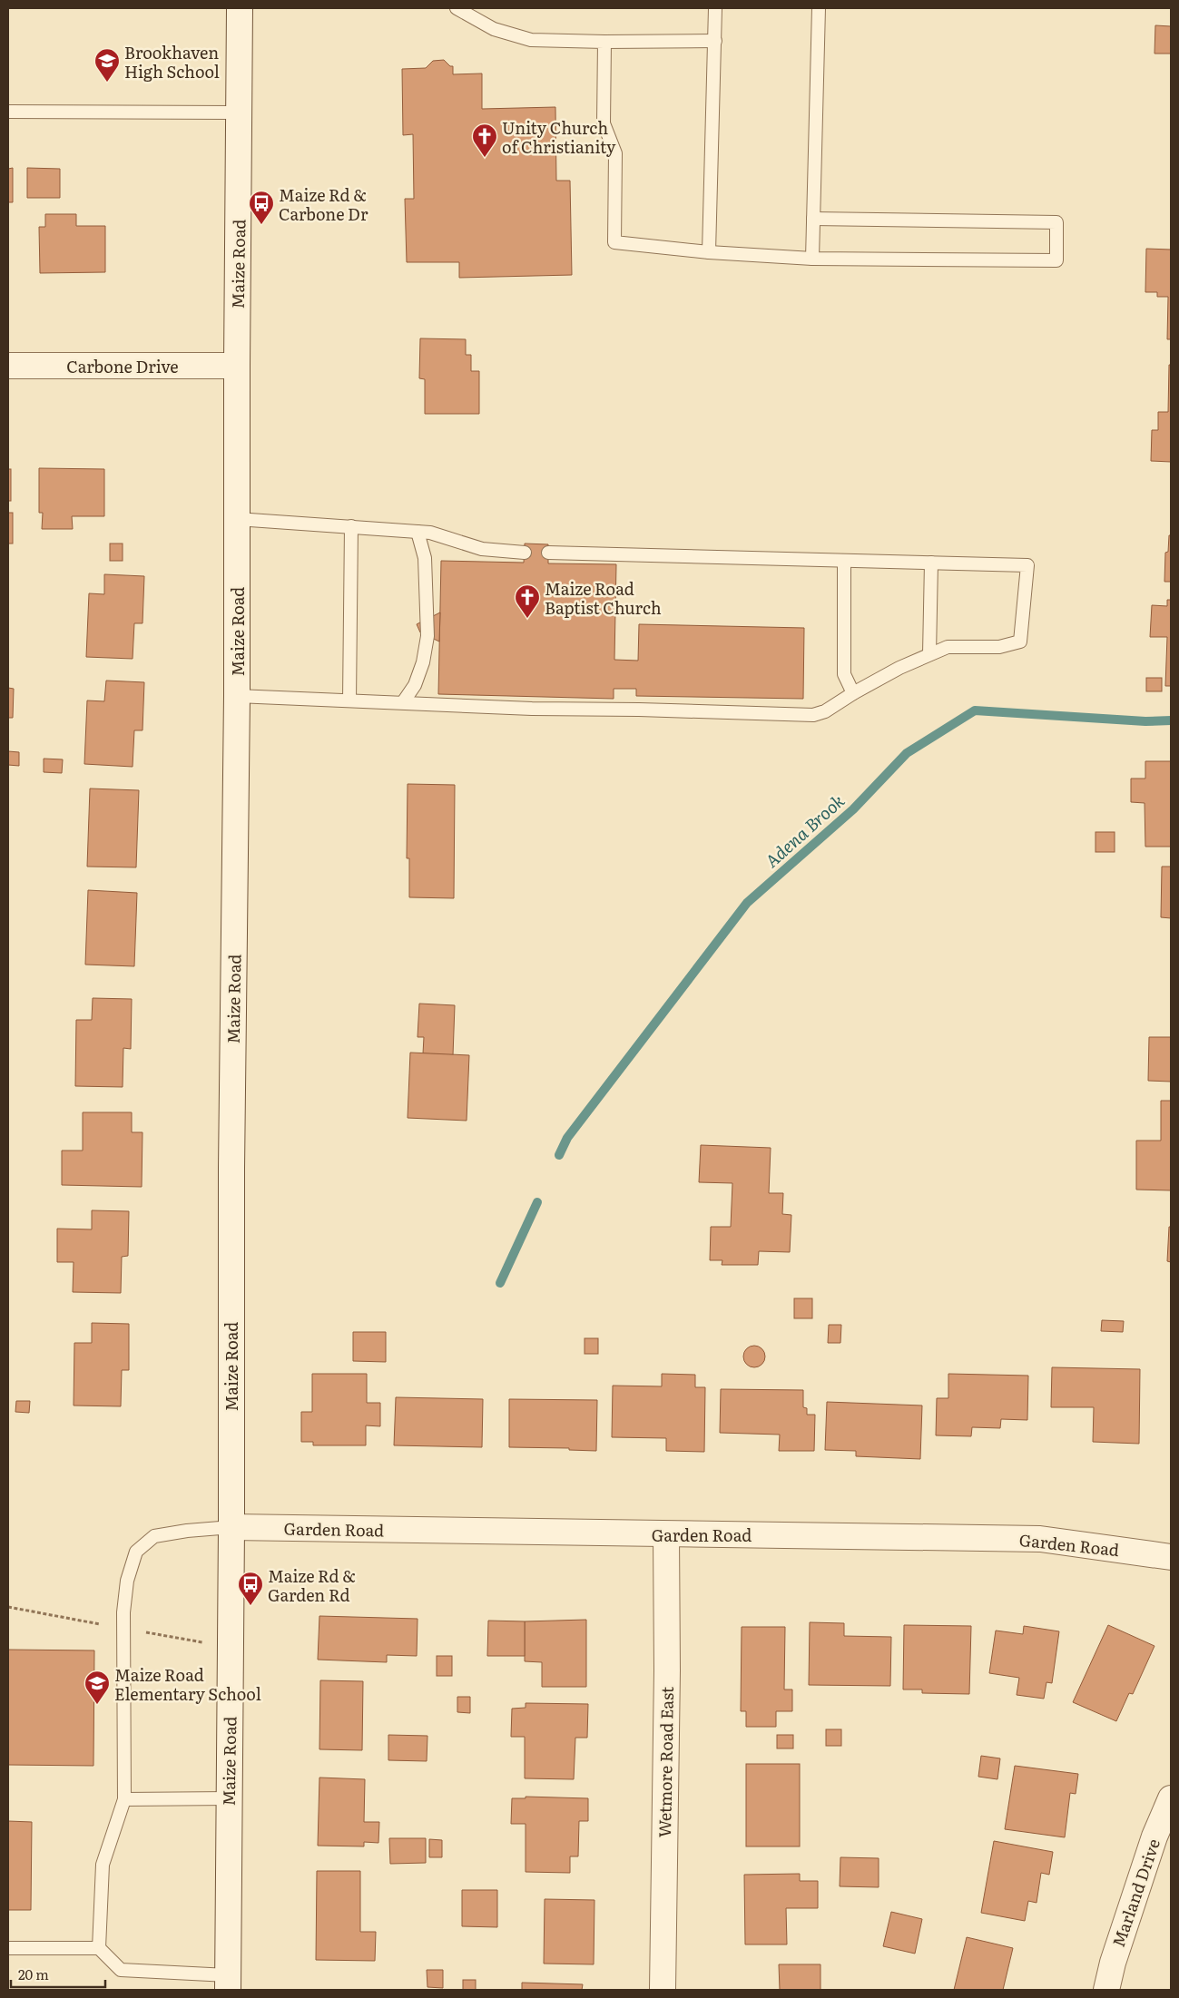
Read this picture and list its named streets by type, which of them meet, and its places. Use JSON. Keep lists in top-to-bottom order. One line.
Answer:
{"streets":{"street":["Maize Road","Carbone Drive","Garden Road","Wetmore Road East","Marland Drive"]},"crossings":[["Maize Road","Carbone Drive"],["Maize Road","Garden Road"],["Garden Road","Wetmore Road East"]],"water":["Adena Brook"],"places":{"school or university":["Brookhaven High School","Maize Road Elementary School"],"church":["Unity Church of Christianity","Maize Road Baptist Church"],"bus stop":["Maize Rd & Carbone Dr","Maize Rd & Garden Rd"]},"scale_bar":"20 m"}
